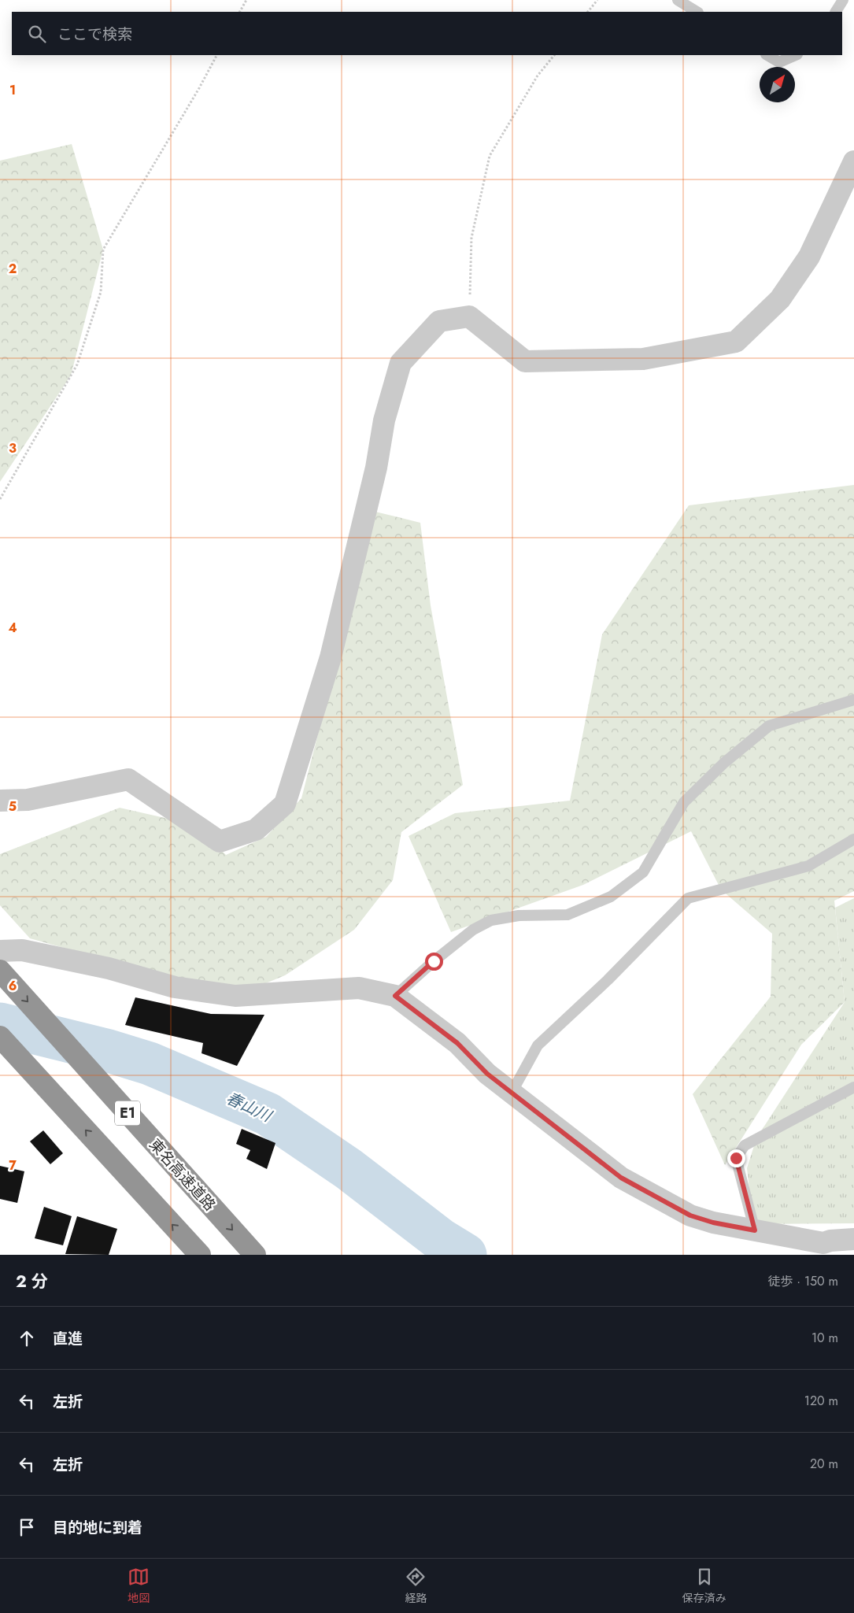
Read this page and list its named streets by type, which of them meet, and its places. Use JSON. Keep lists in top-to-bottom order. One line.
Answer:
{"streets":{"highway":["E1","東名高速道路"]},"water":["春山川"],"north":"top right","page":{"search":"ここで検索","heading":["2 分","徒歩 · 150 m"],"list":[["直進","10 m"],["左折","120 m"],["左折","20 m"],"目的地に到着"],"nav":["地図","経路","保存済み"]},"grid":{"rows":["1","2","3","4","5","6","7"]}}
